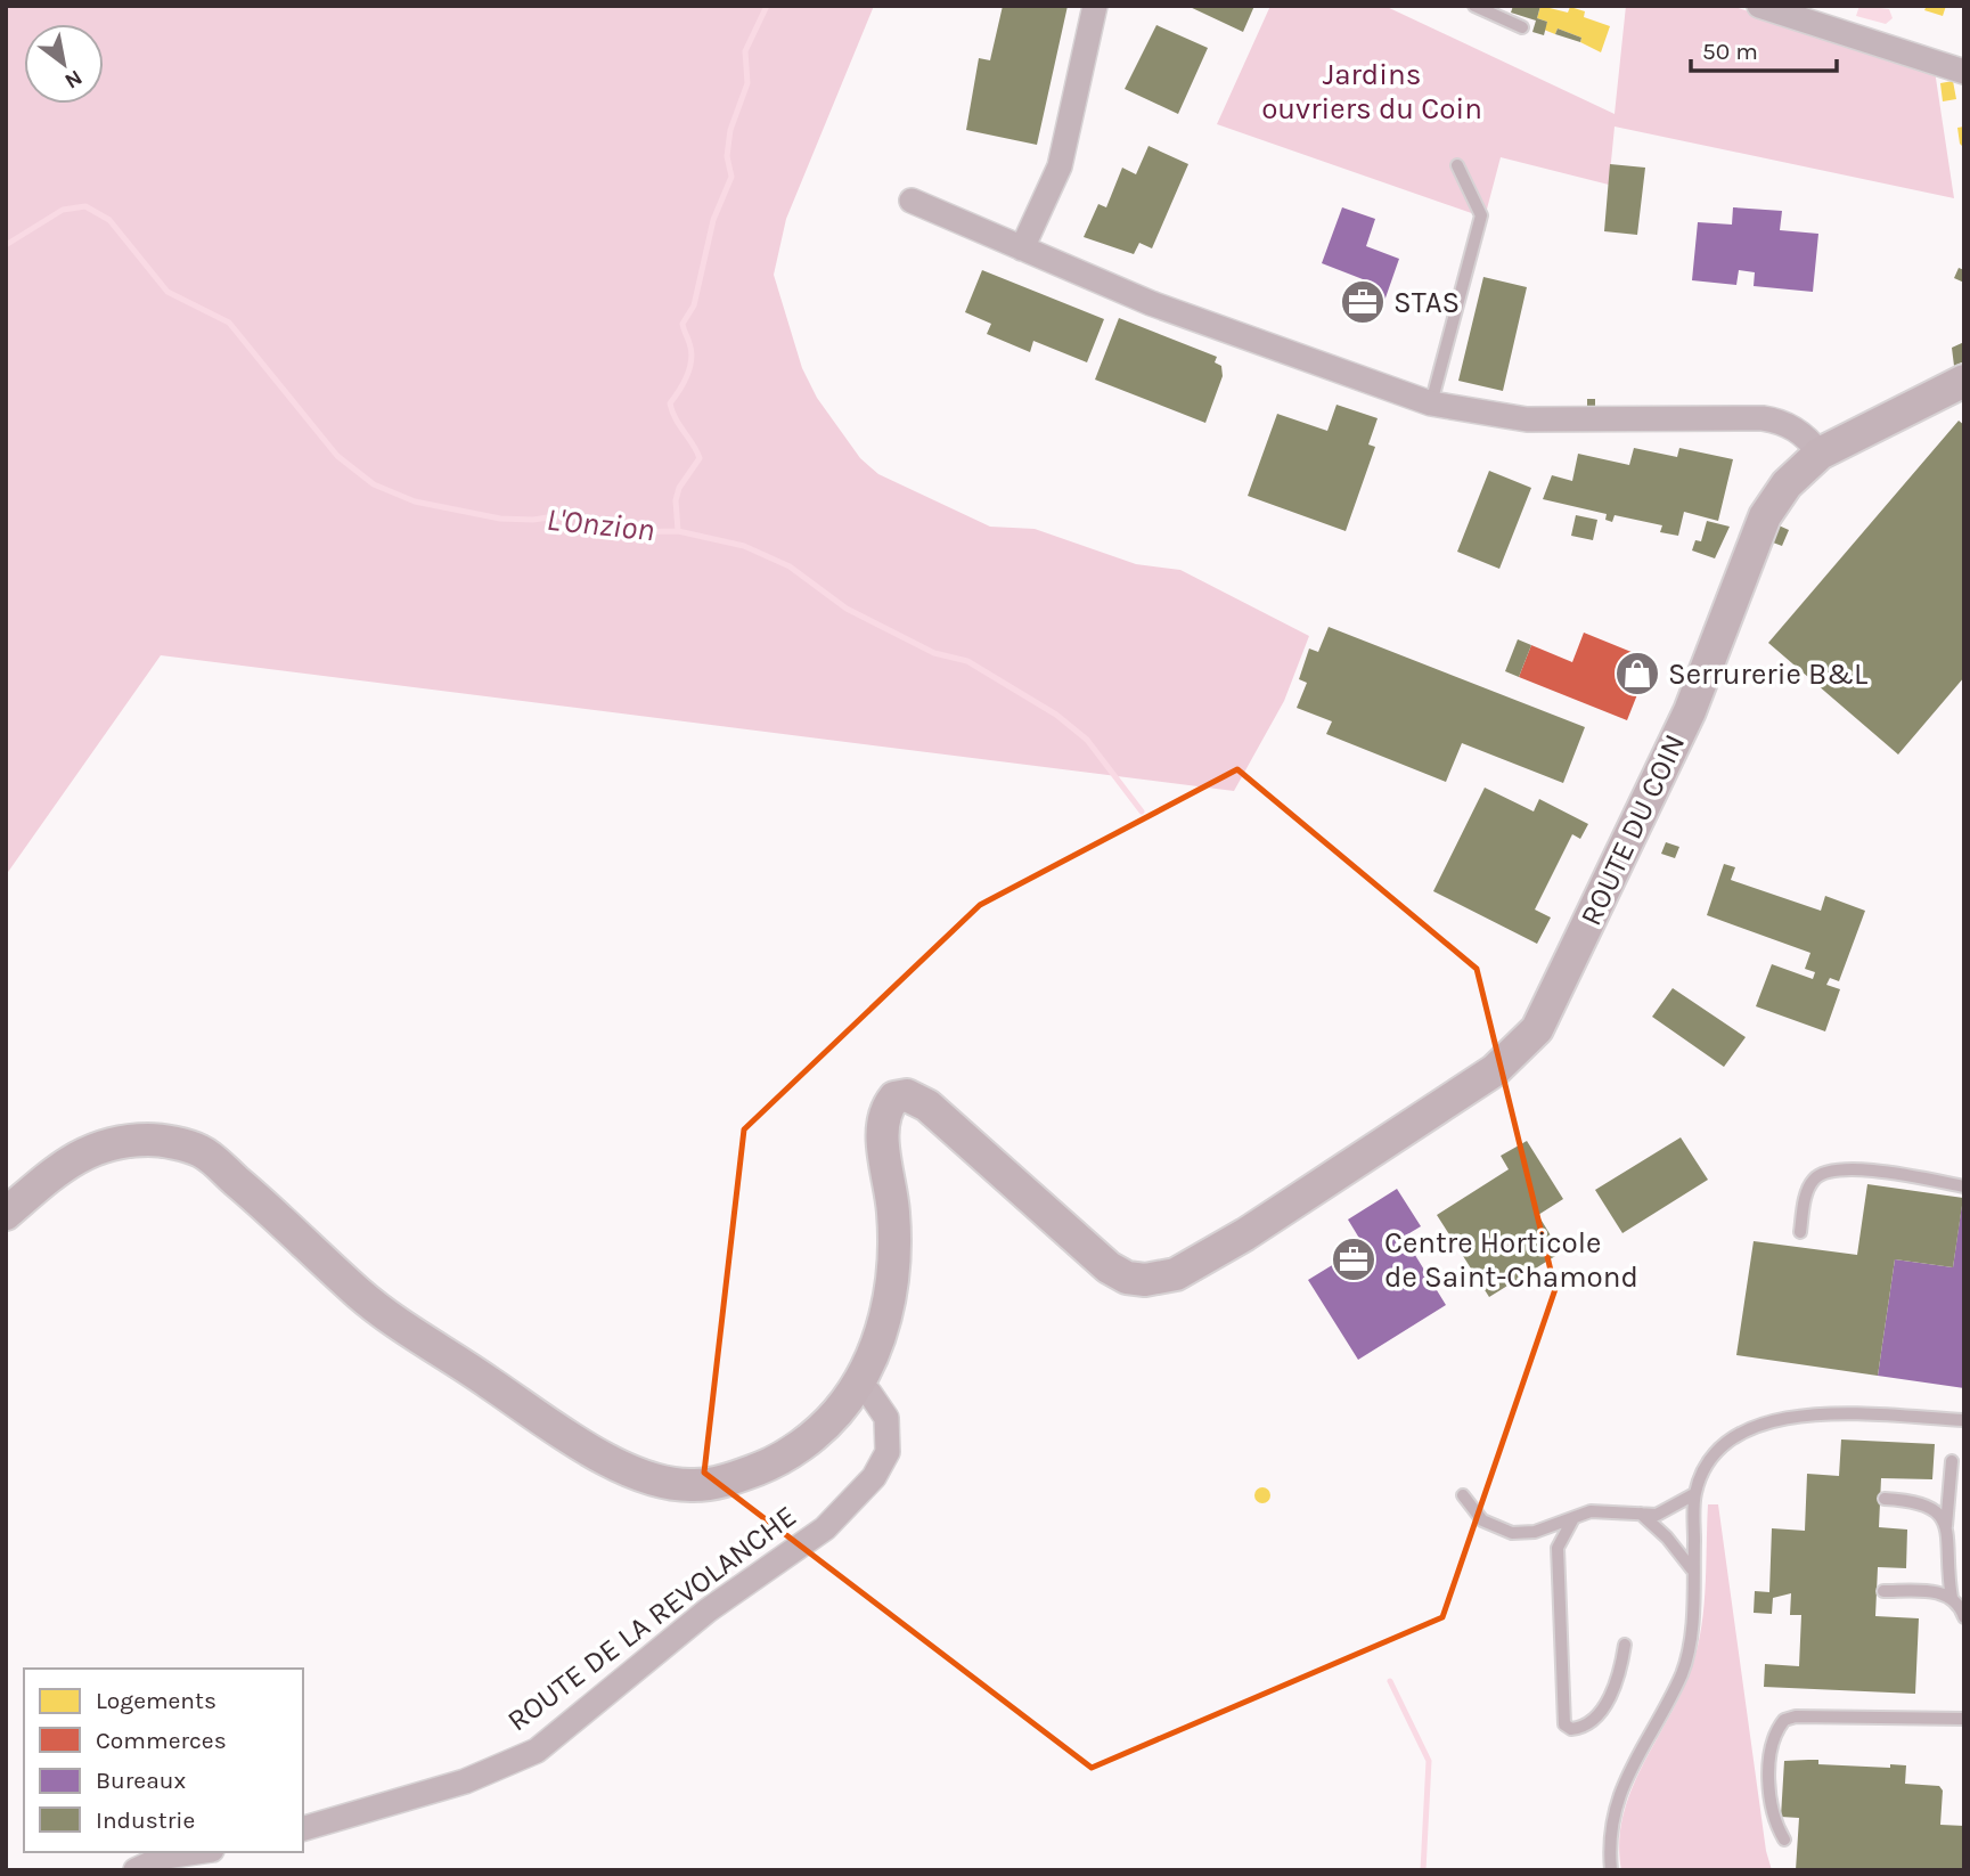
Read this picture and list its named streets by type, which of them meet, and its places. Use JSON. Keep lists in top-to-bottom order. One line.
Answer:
{"streets":{"main road":["ROUTE DU COIN"],"street":["ROUTE DE LA REVOLANCHE"]},"crossings":[["ROUTE DU COIN","ROUTE DE LA REVOLANCHE"]],"water":["L'Onzion"],"parks":["Jardins ouvriers du Coin"],"places":{"office":["STAS","Centre Horticole de Saint-Chamond"],"shop":["Serrurerie B&L"]},"legend":["Logements","Commerces","Bureaux","Industrie"],"scale_bar":"50 m","north":"bottom right"}
